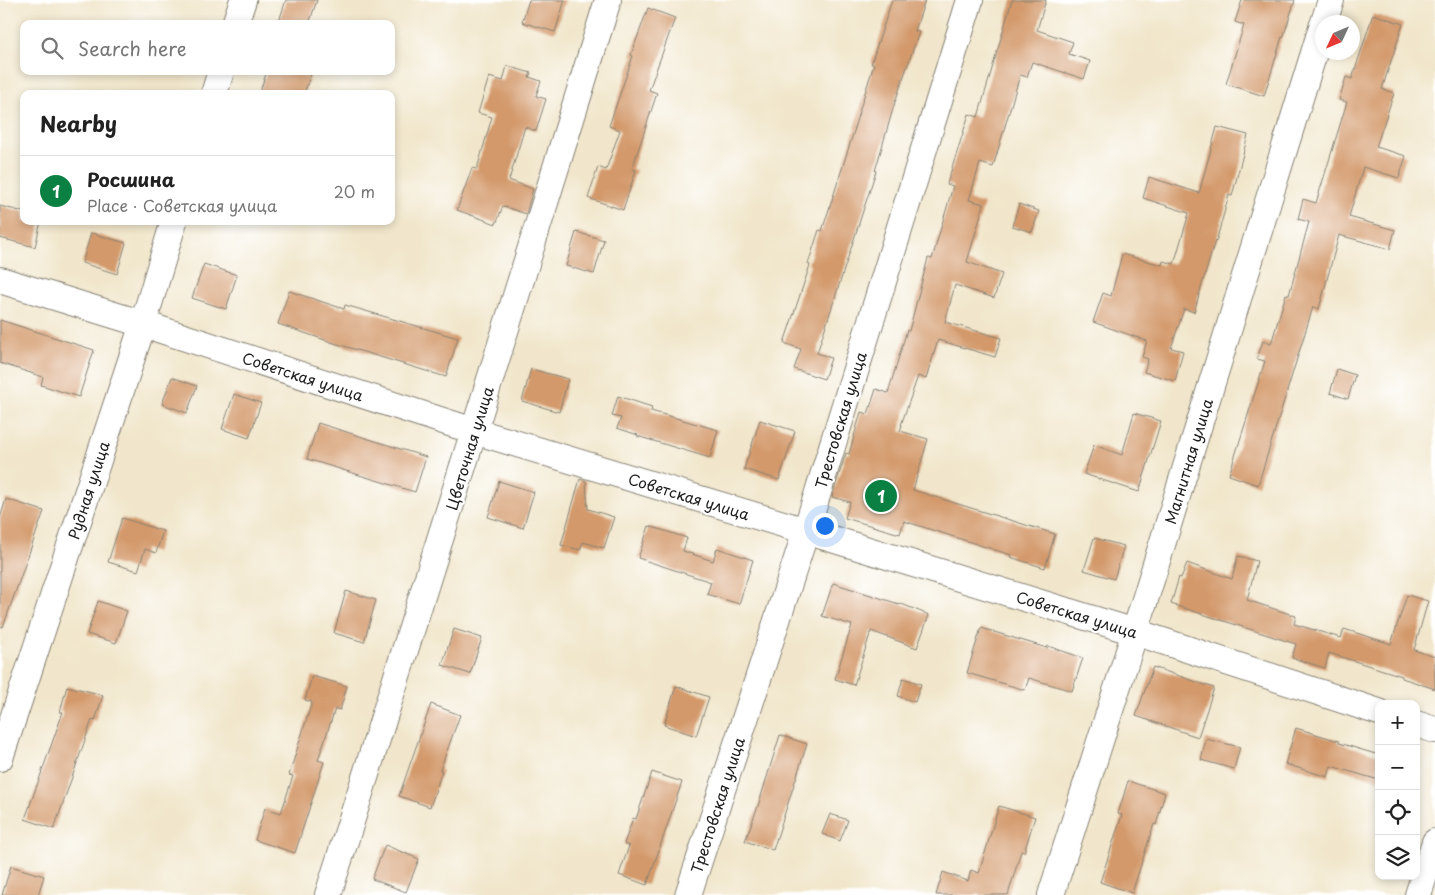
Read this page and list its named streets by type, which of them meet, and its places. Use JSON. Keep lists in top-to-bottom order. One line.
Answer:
{"streets":{"street":["Советская улица","Трестовская улица","Цветочная улица","Магнитная улица","Рудная улица"]},"crossings":[["Советская улица","Трестовская улица"],["Советская улица","Цветочная улица"],["Советская улица","Магнитная улица"],["Советская улица","Рудная улица"]],"north":"bottom left","page":{"search":"Search here","heading":"Nearby","list":[{"mark":"1","name":"Росшина","note":"Place · Советская улица","value":"20 m"}],"pins":"1","map_buttons":["+","−"]}}
